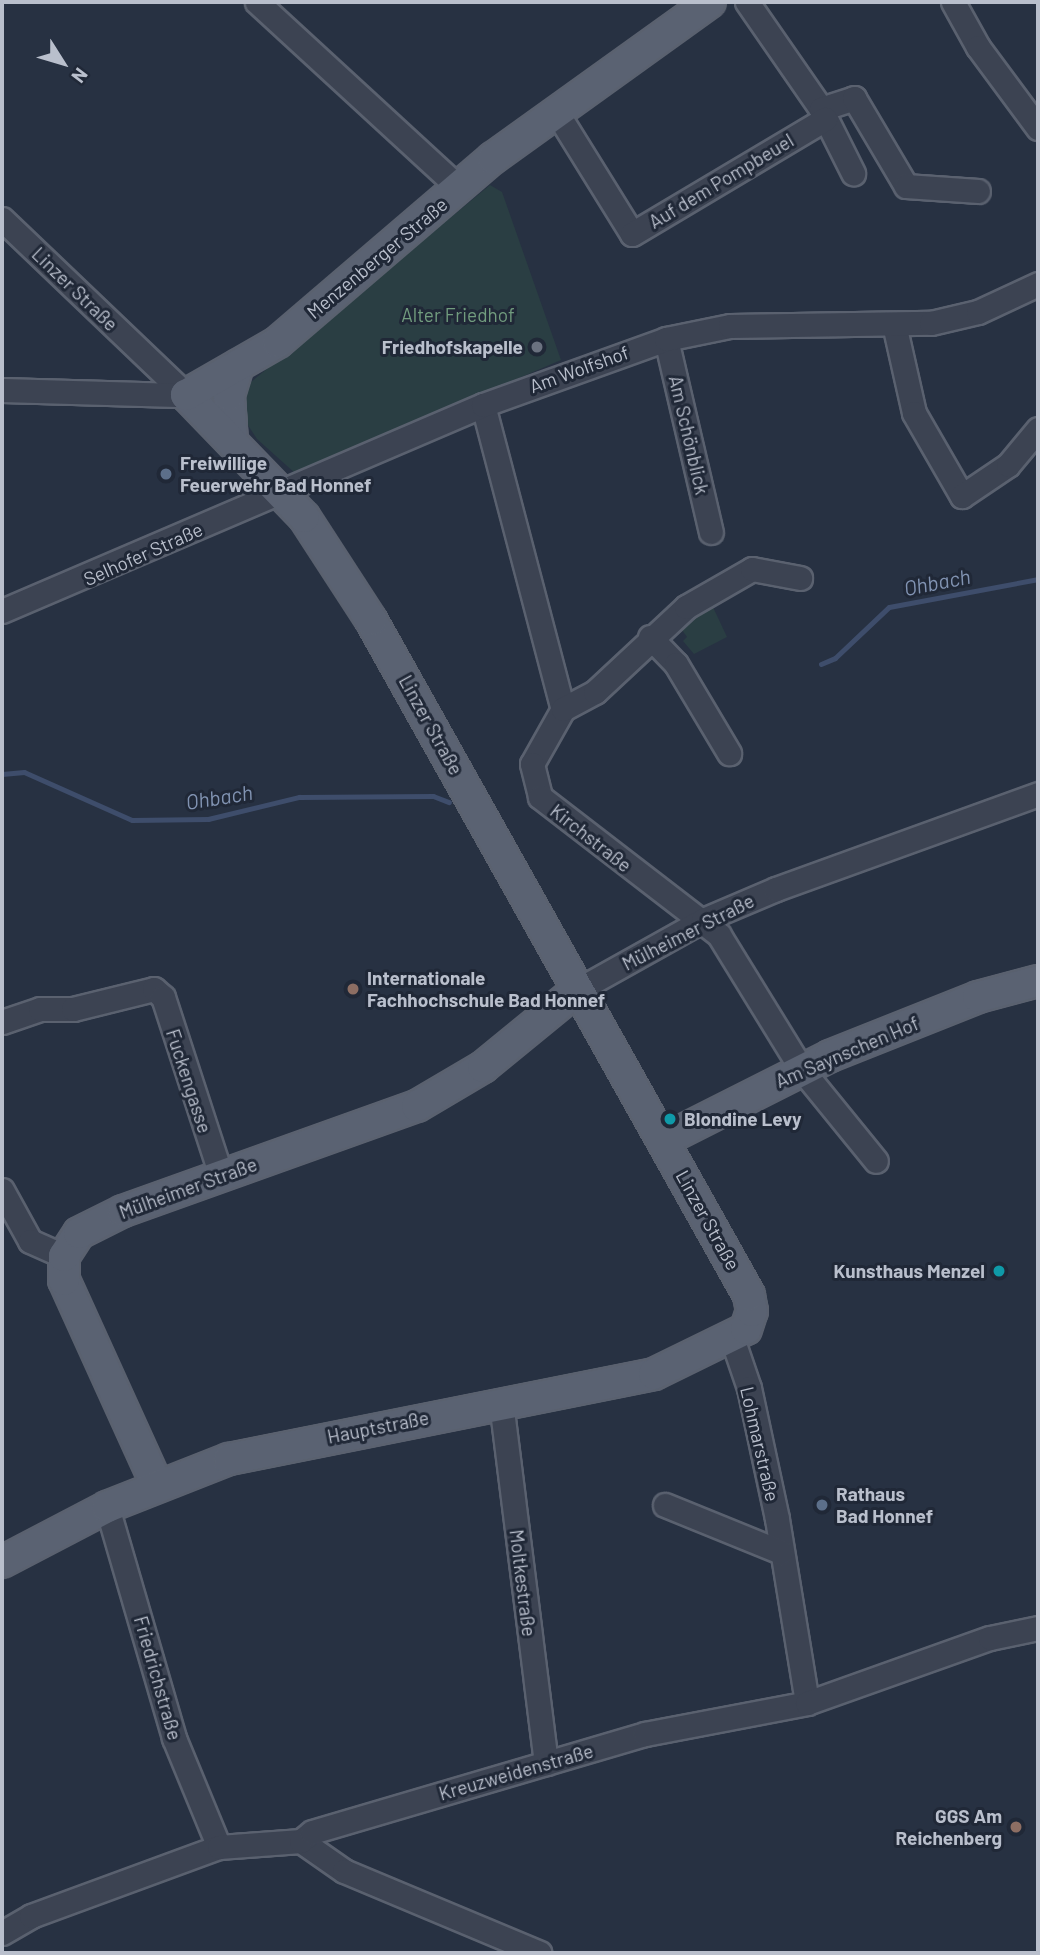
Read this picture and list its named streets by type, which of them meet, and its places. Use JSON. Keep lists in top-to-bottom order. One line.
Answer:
{"streets":{"main road":["Menzenberger Straße","Linzer Straße","Mülheimer Straße","Am Saynschen Hof","Hauptstraße"],"street":["Auf dem Pompbeuel","Am Wolfshof","Am Schönblick","Selhofer Straße","Kirchstraße","Fuckengasse","Lohmarstraße","Moltkestraße","Friedrichstraße","Kreuzweidenstraße"]},"crossings":[["Auf dem Pompbeuel","Menzenberger Straße"],["Menzenberger Straße","Linzer Straße"],["Linzer Straße","Am Wolfshof"],["Linzer Straße","Selhofer Straße"],["Linzer Straße","Mülheimer Straße"],["Linzer Straße","Am Saynschen Hof"],["Linzer Straße","Hauptstraße"],["Am Wolfshof","Am Schönblick"],["Am Wolfshof","Selhofer Straße"],["Kirchstraße","Mülheimer Straße"],["Kirchstraße","Am Saynschen Hof"],["Mülheimer Straße","Fuckengasse"],["Hauptstraße","Lohmarstraße"],["Hauptstraße","Moltkestraße"],["Hauptstraße","Friedrichstraße"],["Lohmarstraße","Kreuzweidenstraße"],["Moltkestraße","Kreuzweidenstraße"],["Friedrichstraße","Kreuzweidenstraße"]],"water":["Ohbach"],"parks":["Alter Friedhof"],"places":["Friedhofskapelle","Freiwillige Feuerwehr Bad Honnef","Internationale Fachhochschule Bad Honnef","Blondine Levy","Kunsthaus Menzel","Rathaus Bad Honnef","GGS Am Reichenberg"],"north":"bottom right"}
